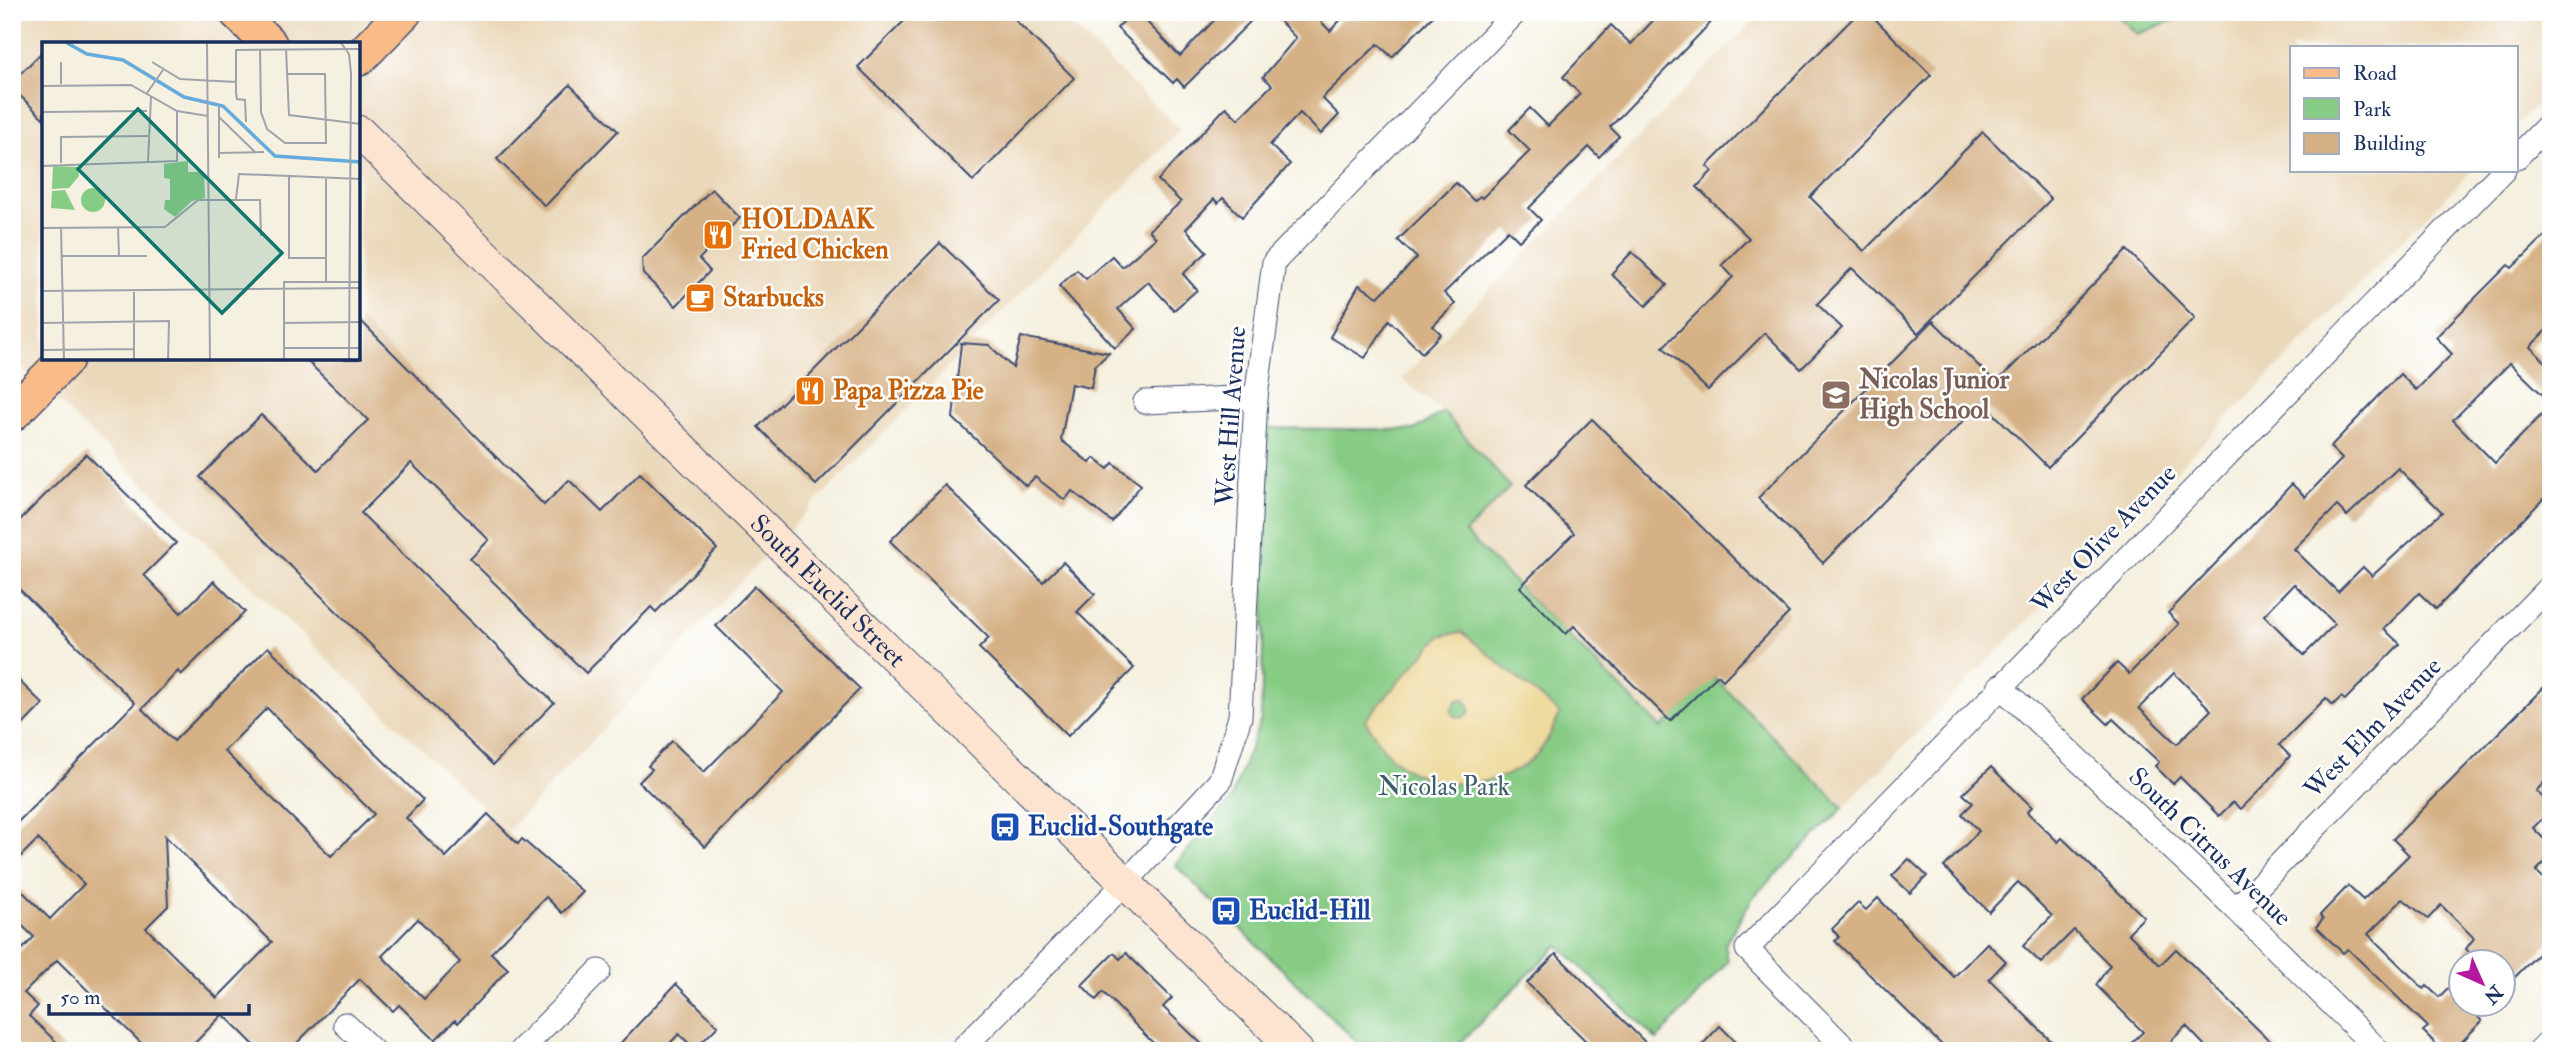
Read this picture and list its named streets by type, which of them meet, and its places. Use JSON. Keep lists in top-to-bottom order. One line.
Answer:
{"streets":{"main road":["South Euclid Street"],"street":["West Hill Avenue","West Olive Avenue","West Elm Avenue","South Citrus Avenue"]},"crossings":[["West Hill Avenue","South Euclid Street"],["West Olive Avenue","South Citrus Avenue"],["West Elm Avenue","South Citrus Avenue"]],"parks":["Nicolas Park"],"places":{"restaurant":["HOLDAAK Fried Chicken","Papa Pizza Pie"],"cafe":["Starbucks"],"school or university":["Nicolas Junior High School"],"bus stop":["Euclid-Southgate","Euclid-Hill"]},"legend":["Road","Park","Building"],"scale_bar":"50 m","north":"bottom right"}
